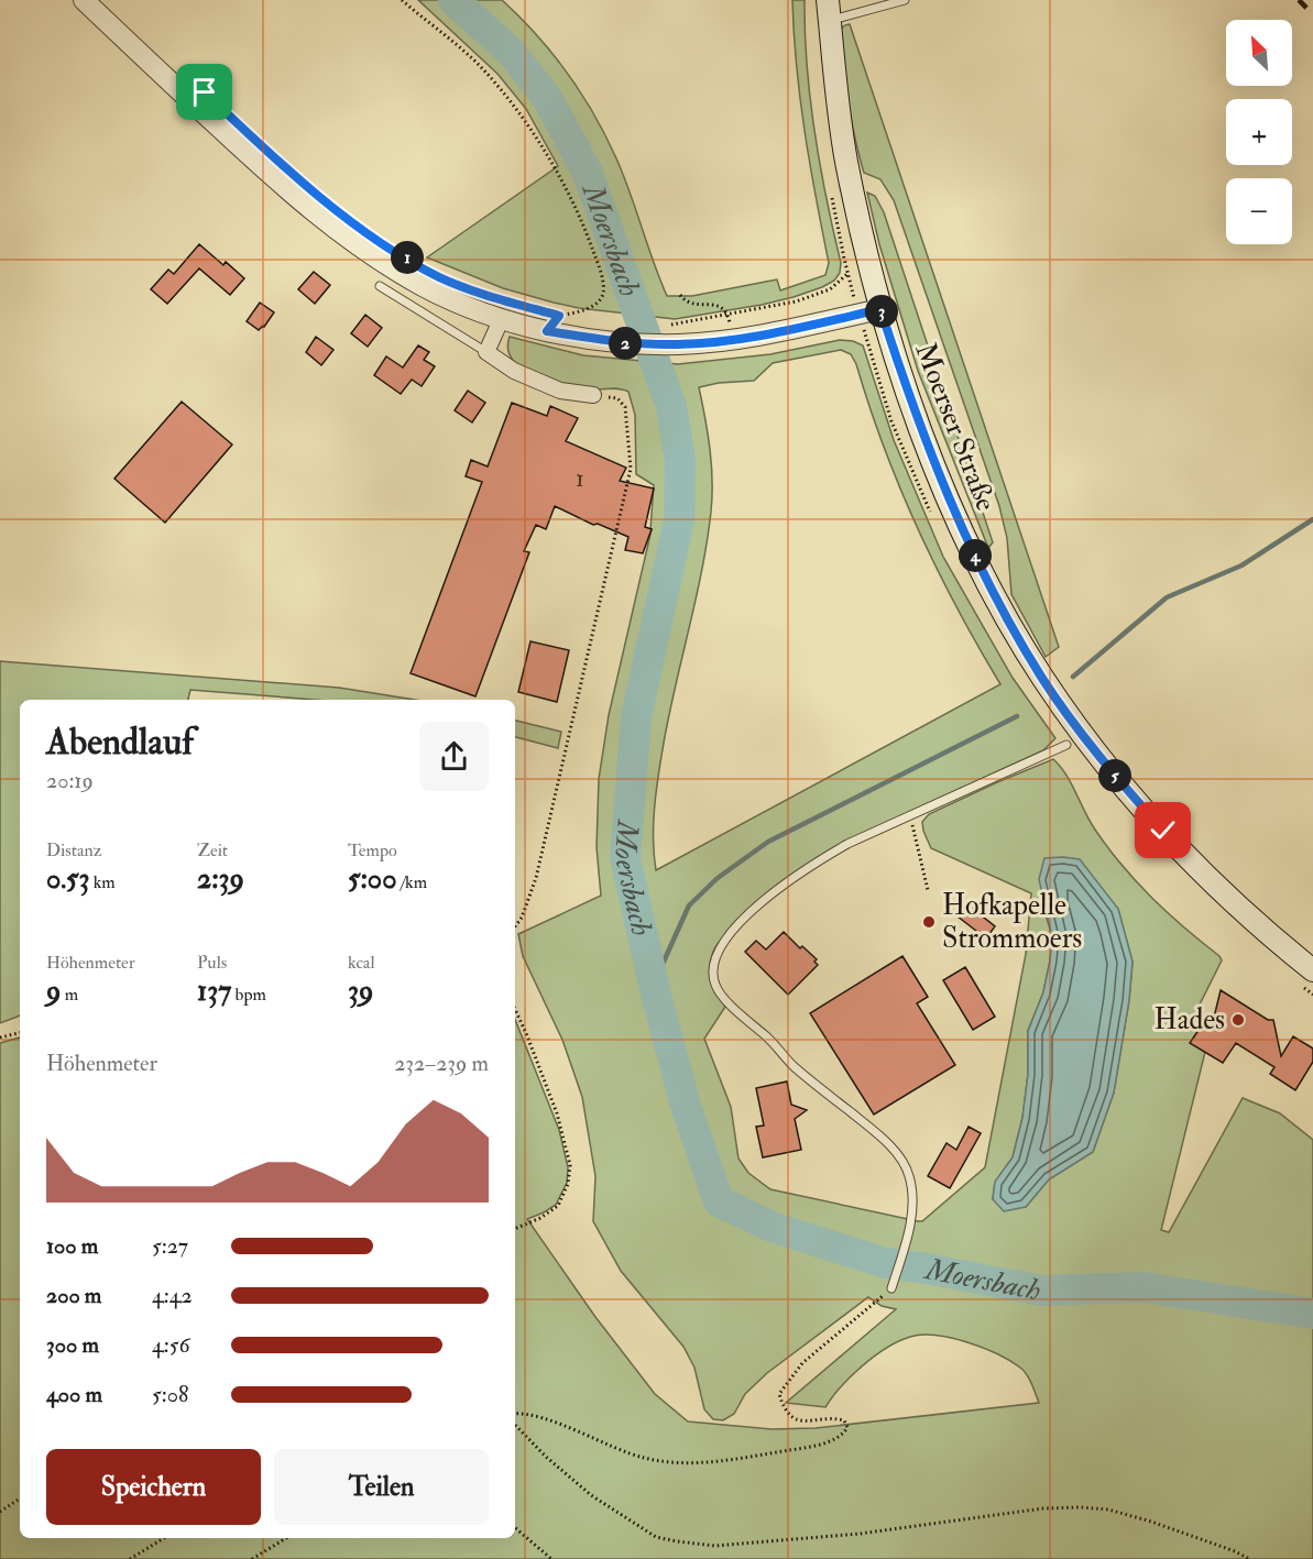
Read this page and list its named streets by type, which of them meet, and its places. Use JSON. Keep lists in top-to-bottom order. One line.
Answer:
{"streets":{"main road":["Moerser Straße"]},"water":["Moersbach"],"places":["Hofkapelle Strommoers","Hades"],"house_numbers":["1"],"north":"top left","page":{"map_buttons":["+","−"],"pins":["1","3","2","4","5"],"heading":["Abendlauf","20:19"],"stats":[["Distanz","0.53 km"],["Zeit","2:39"],["Tempo","5:00 /km"],["Höhenmeter","9 m"],["Puls","137 bpm"],["kcal","39"]],"chart":["Höhenmeter","232–239 m"],"list":[{"name":"100 m","note":"5:27"},{"name":"200 m","note":"4:42"},{"name":"300 m","note":"4:56"},{"name":"400 m","note":"5:08"}],"buttons":["Speichern","Teilen"]}}
